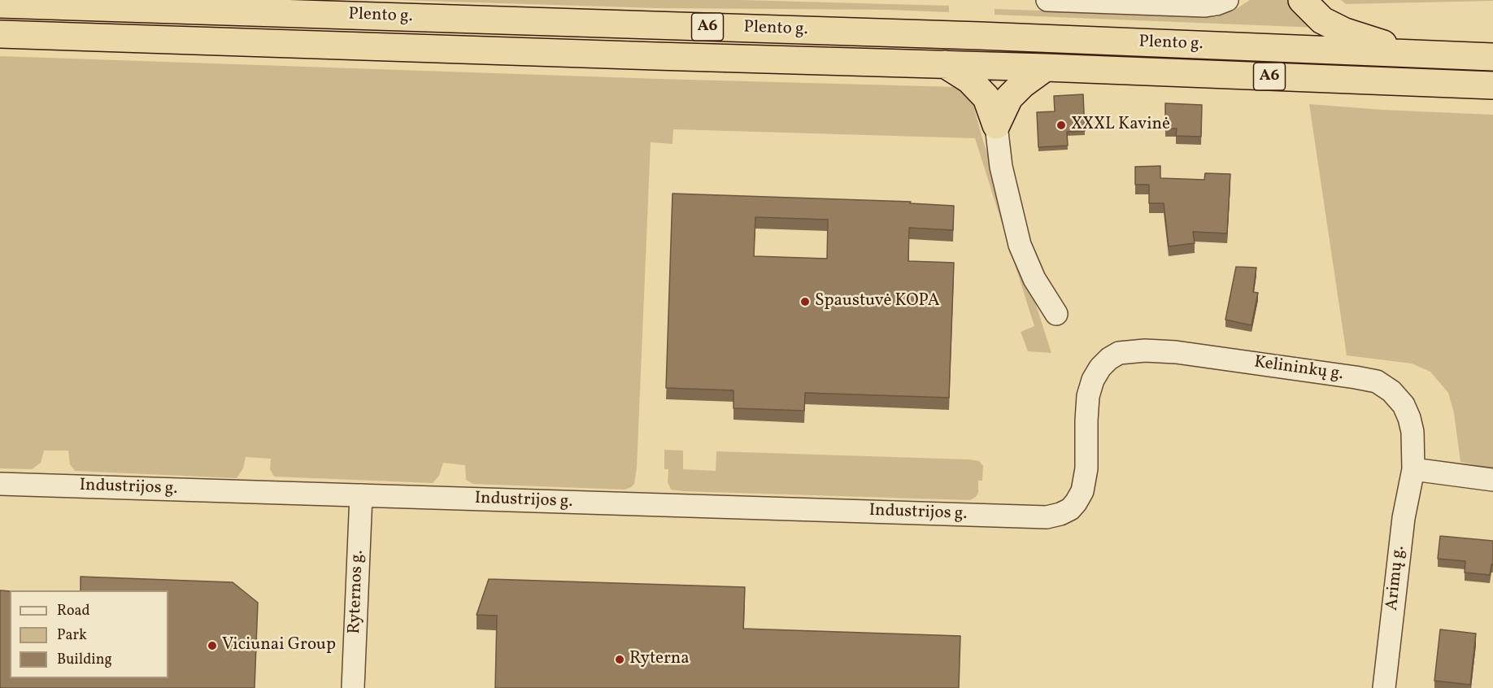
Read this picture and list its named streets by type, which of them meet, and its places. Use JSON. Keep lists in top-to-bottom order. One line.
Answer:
{"streets":{"highway":["Plento g.","A6"],"street":["Kelininkų g.","Industrijos g.","Arimų g.","Ryternos g."]},"crossings":[["Kelininkų g.","Industrijos g."],["Kelininkų g.","Arimų g."],["Industrijos g.","Ryternos g."]],"places":["XXXL Kavinė","Spaustuvė KOPA","Viciunai Group","Ryterna"],"legend":["Road","Park","Building"]}
